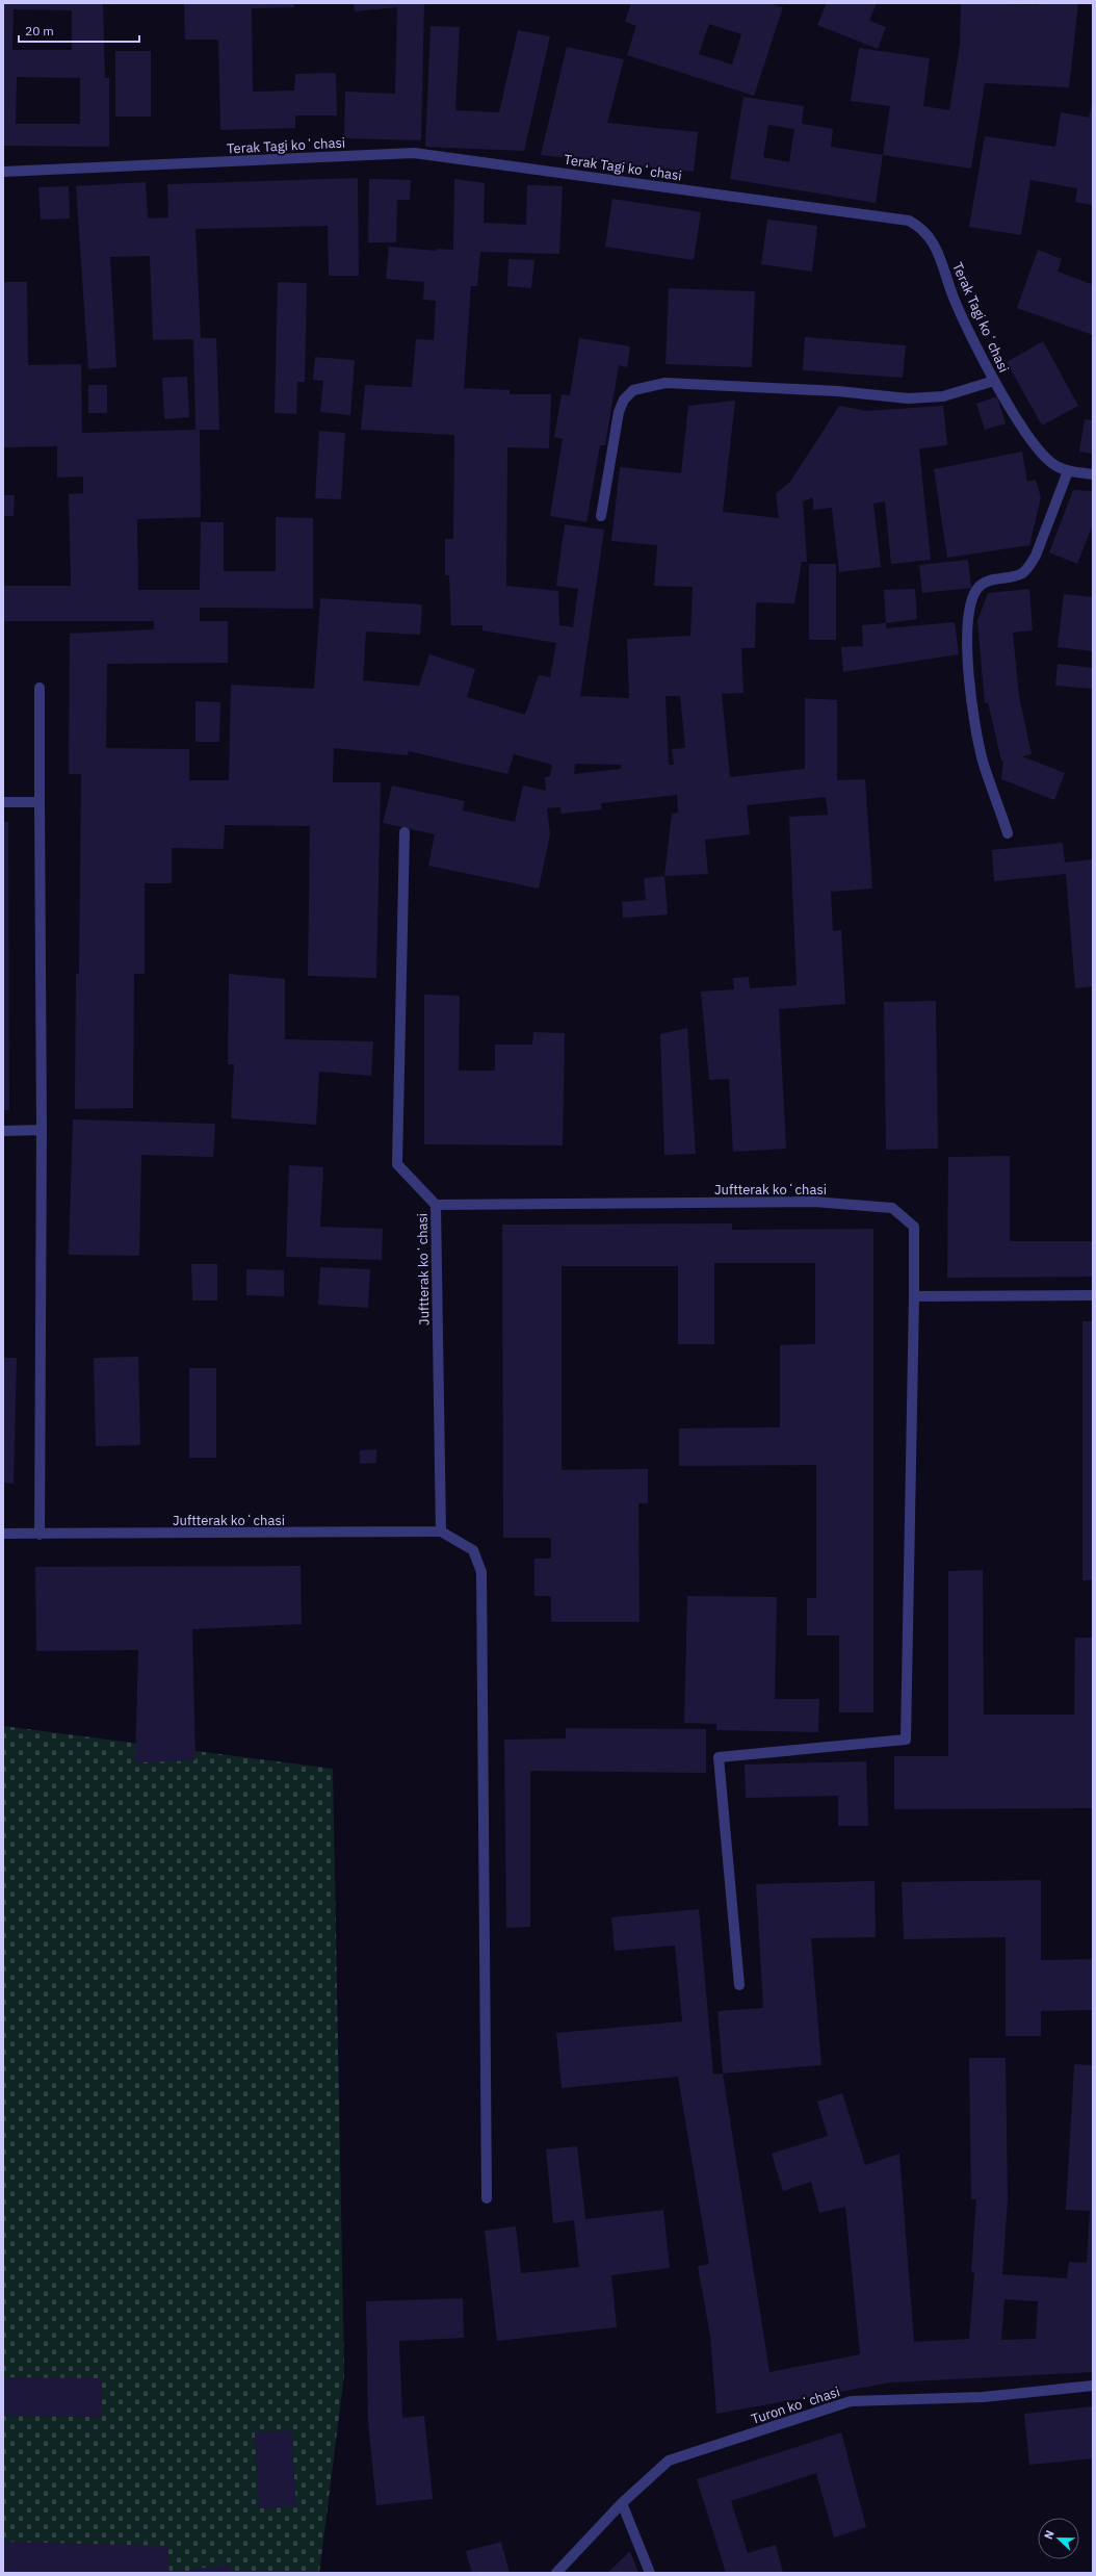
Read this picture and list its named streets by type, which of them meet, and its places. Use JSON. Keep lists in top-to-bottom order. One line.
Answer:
{"streets":{"street":["Terak Tagi koʻchasi","Juftterak koʻchasi","Turon koʻchasi"]},"scale_bar":"20 m","north":"left"}
